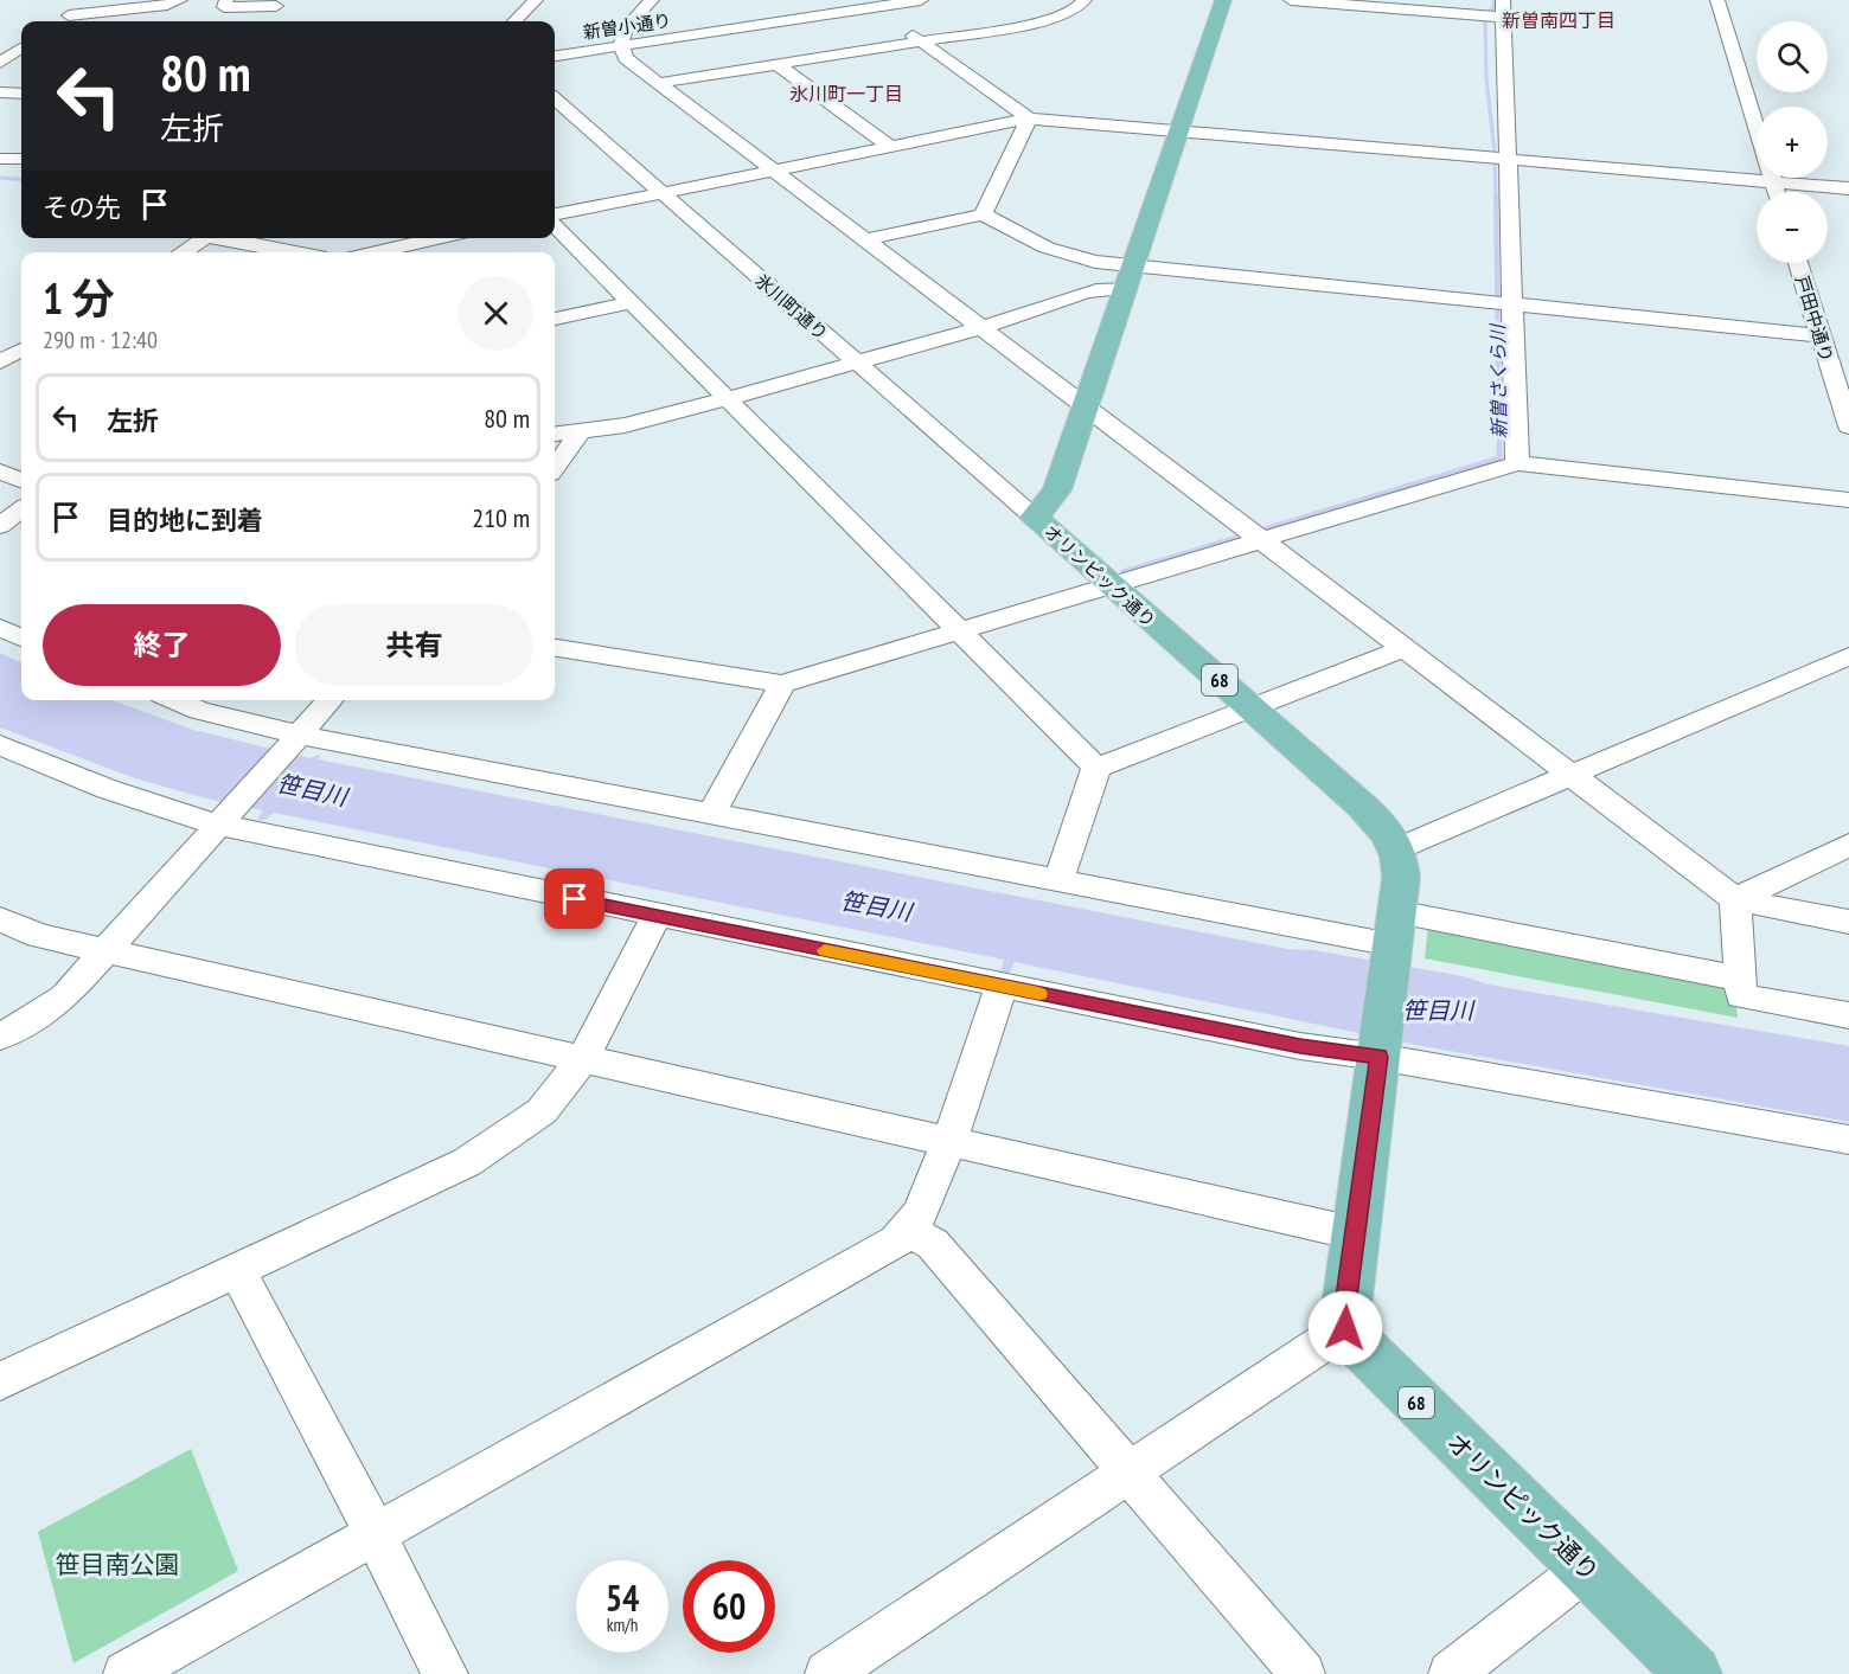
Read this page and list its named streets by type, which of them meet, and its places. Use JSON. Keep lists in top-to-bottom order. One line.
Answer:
{"streets":{"main road":["オリンピック通り","68"],"street":["新曽小通り","氷川町通り","戸田中通り"]},"crossings":[["氷川町通り","オリンピック通り"],["オリンピック通り","68"]],"districts":["新曽南四丁目","氷川町一丁目"],"water":["新曽さくら川","笹目川"],"parks":["笹目南公園"],"page":{"map_buttons":["+","−"],"turn":["80 m","左折"],"then":"その先","heading":["1 分","290 m · 12:40"],"list":[{"name":"左折","value":"80 m"},{"name":"目的地に到着","value":"210 m"}],"buttons":["終了","共有"],"speed":"54 km/h","limit":"60"}}
